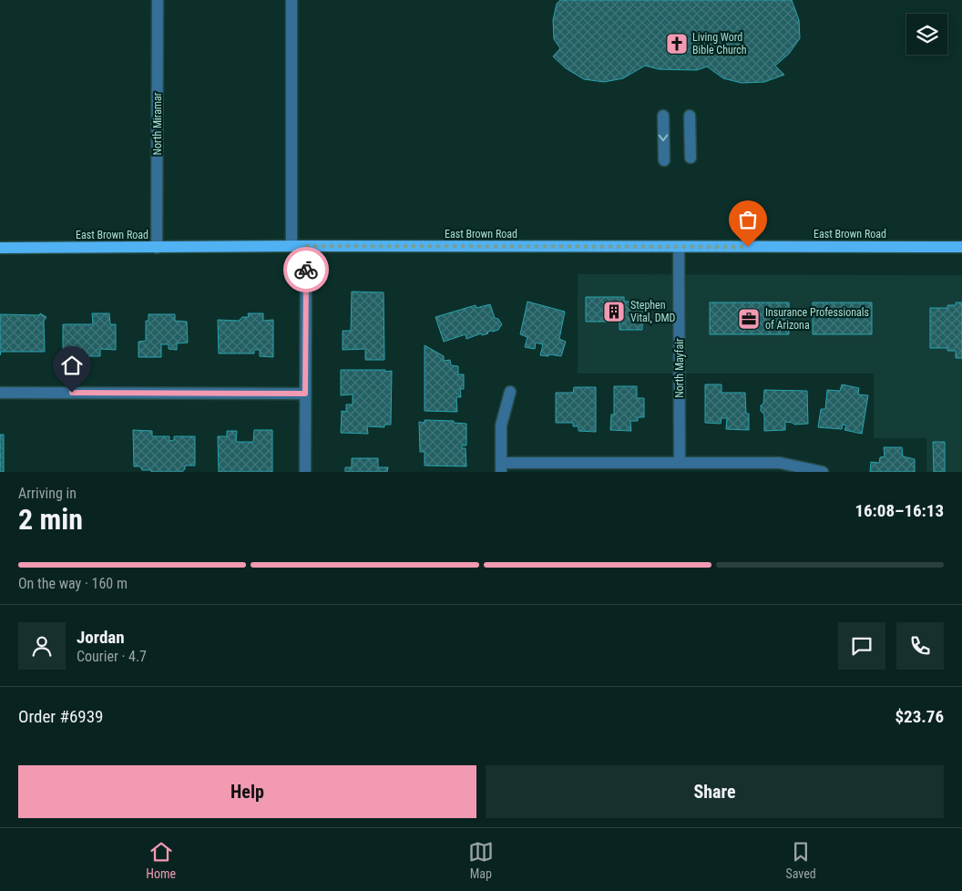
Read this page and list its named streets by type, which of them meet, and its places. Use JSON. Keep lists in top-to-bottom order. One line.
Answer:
{"streets":{"main road":["East Brown Road"],"street":["North Miramar","North Mayfair"]},"crossings":[["North Miramar","East Brown Road"],["East Brown Road","North Mayfair"]],"places":{"church":["Living Word Bible Church"],"building":["Stephen Vital, DMD"],"office":["Insurance Professionals of Arizona"]},"page":{"heading":["2 min","Arriving in","16:08–16:13"],"panel":["Jordan","Courier · 4.7","Order #6939","$23.76"],"bar":"On the way · 160 m","buttons":["Help","Share"],"tabs":["Home","Map","Saved"]}}
